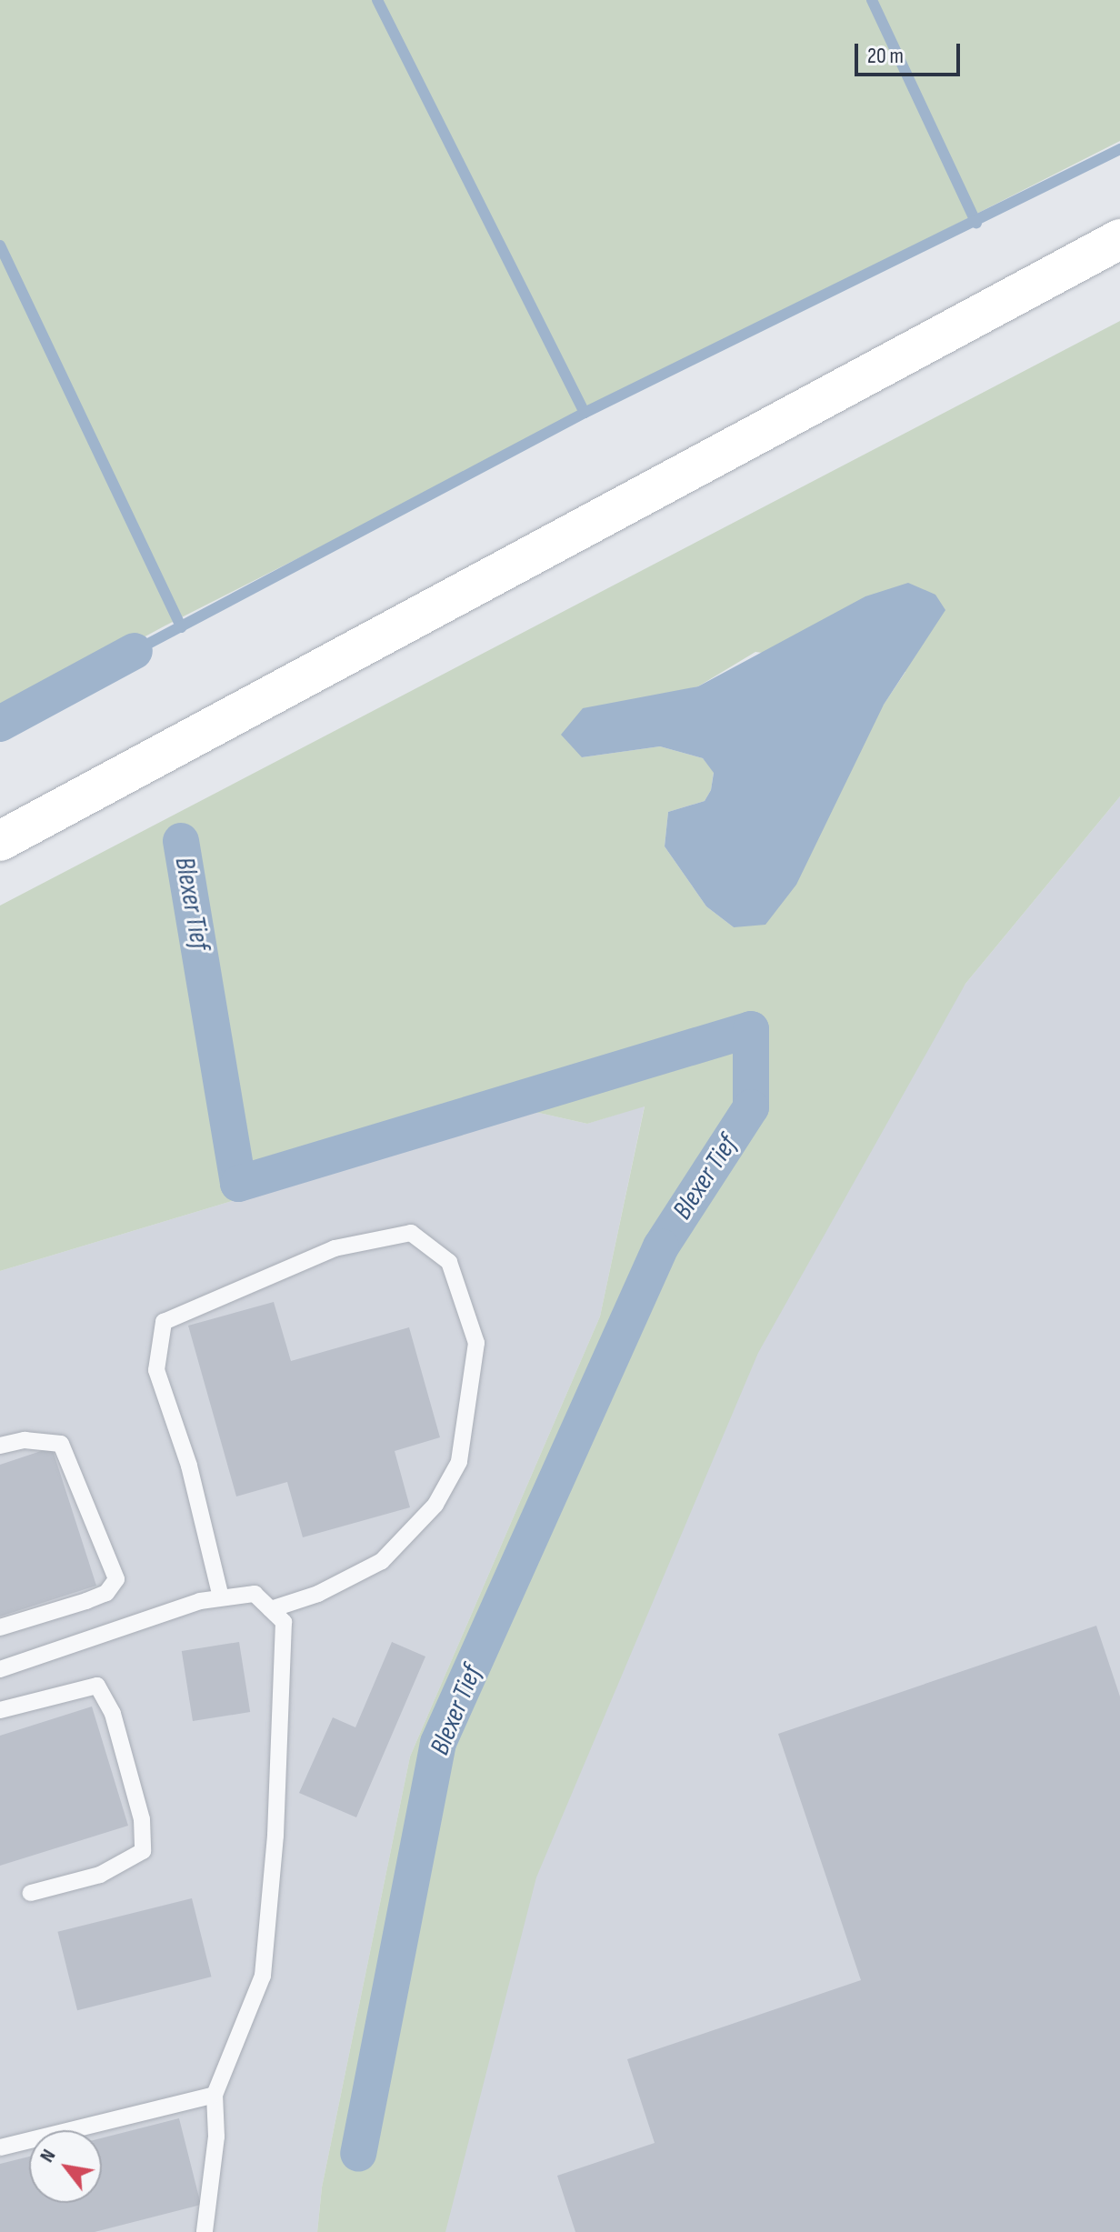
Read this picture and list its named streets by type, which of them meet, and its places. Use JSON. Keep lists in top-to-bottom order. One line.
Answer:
{"water":["Blexer Tief"],"scale_bar":"20 m","north":"top left"}
